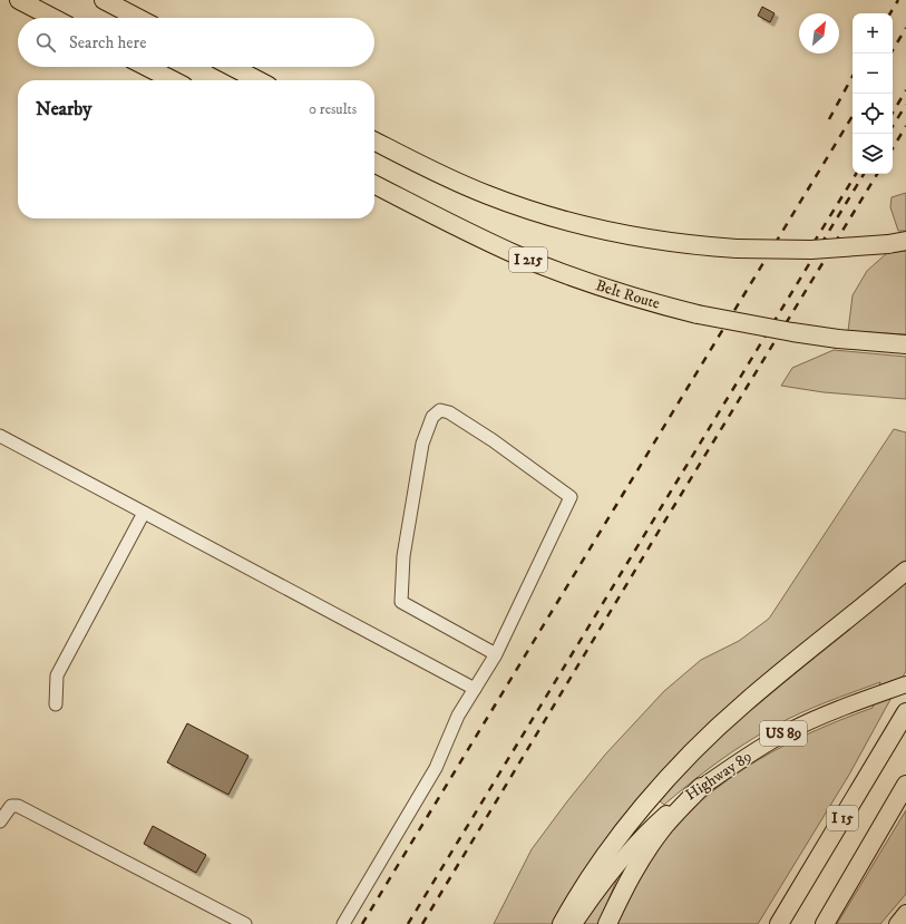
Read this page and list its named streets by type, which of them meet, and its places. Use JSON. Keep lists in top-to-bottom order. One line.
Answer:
{"streets":{"highway":["I 215","Belt Route","I 15"],"main road":["US 89","Highway 89"]},"north":"top right","page":{"map_buttons":["+","−"],"search":"Search here","heading":["Nearby","0 results"]}}
